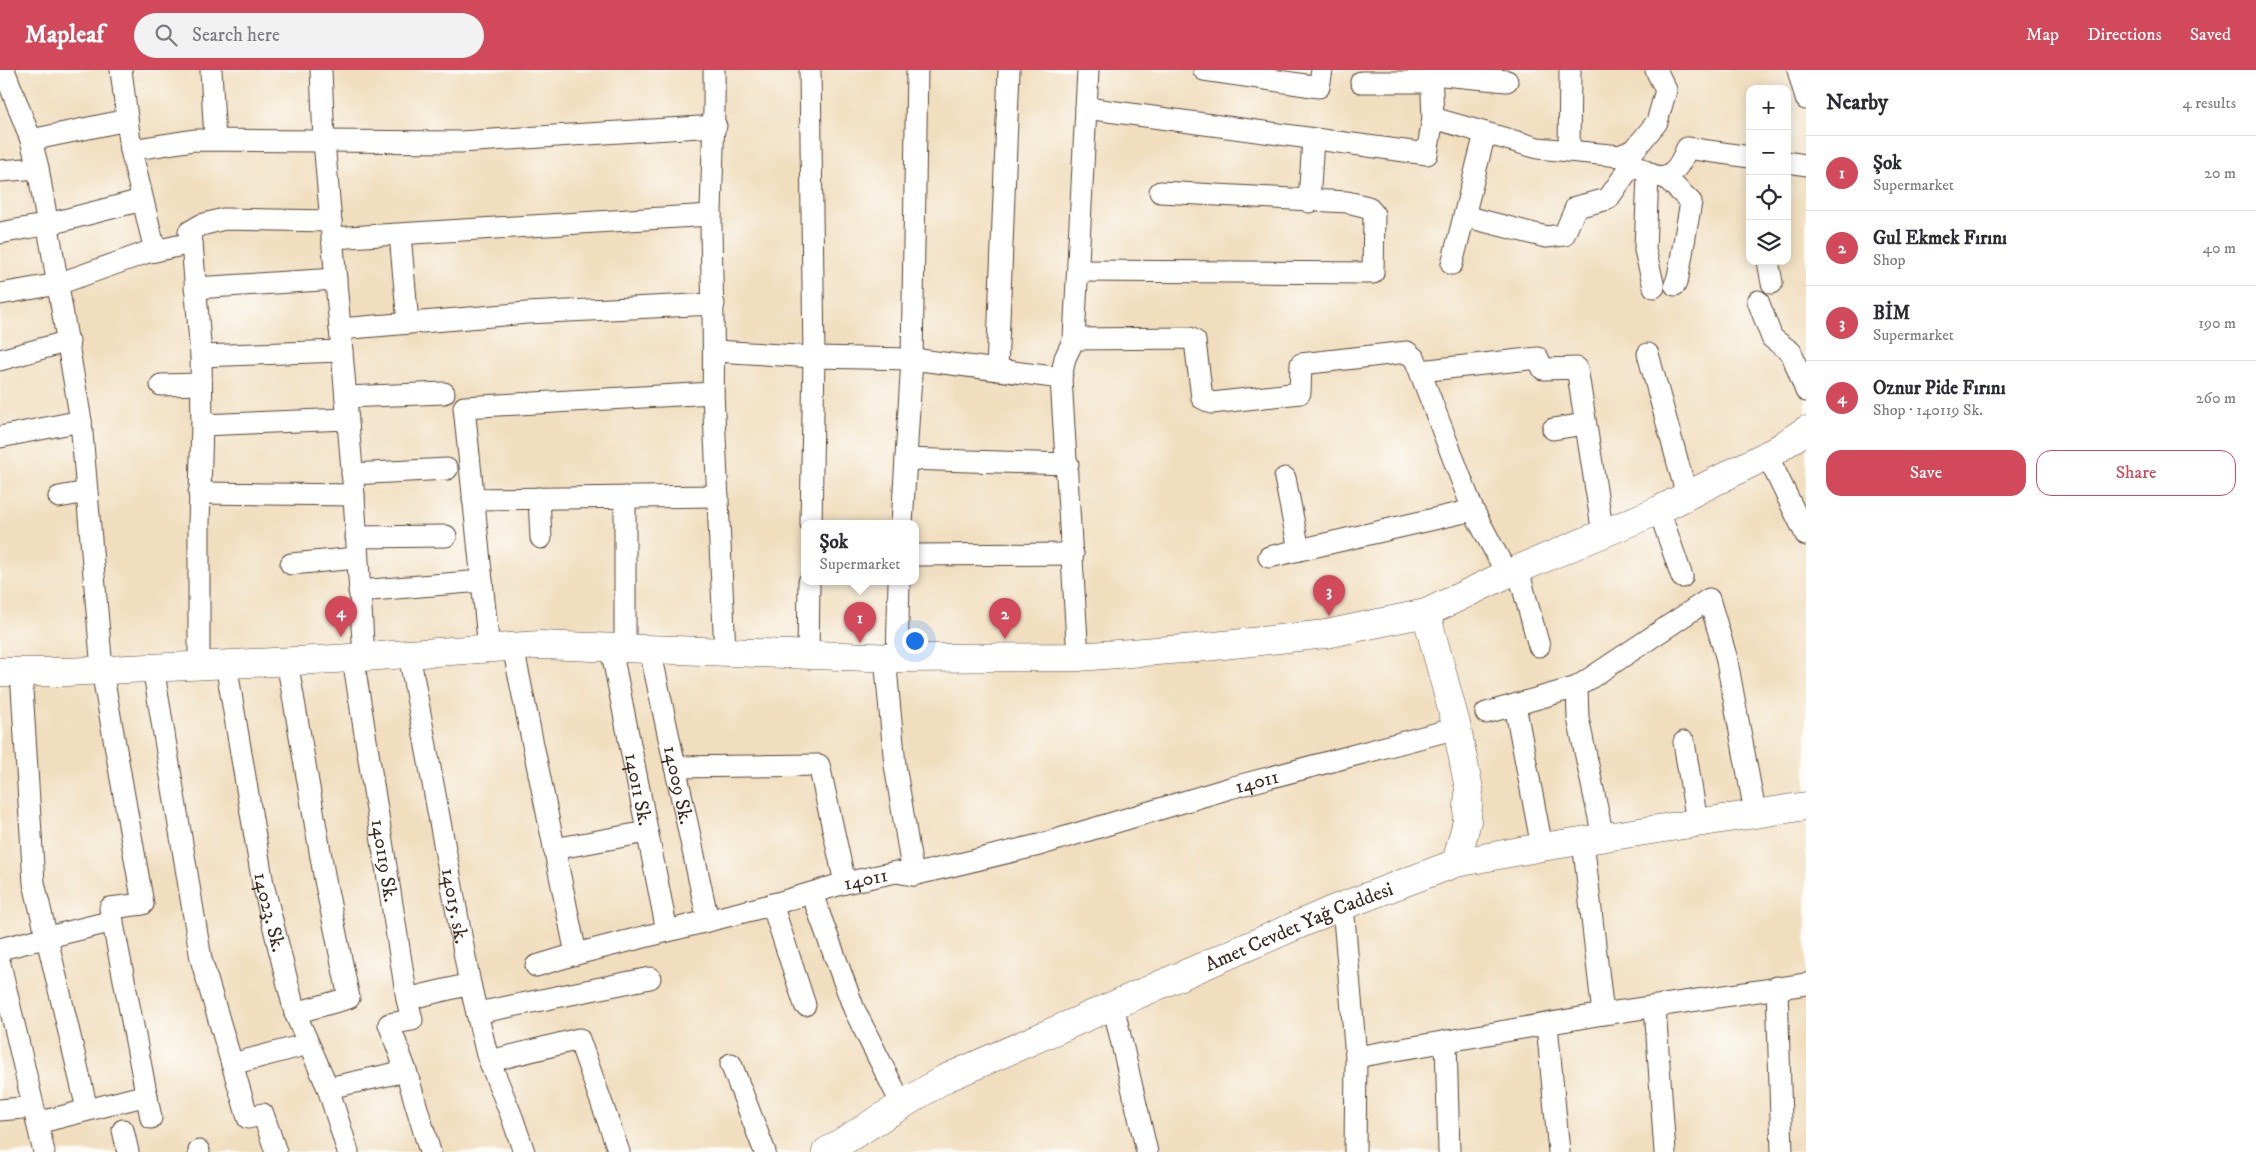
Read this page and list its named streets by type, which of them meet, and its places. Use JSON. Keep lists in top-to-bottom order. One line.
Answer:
{"streets":{"main road":["Amet Cevdet Yağ Caddesi"],"street":["14011","14009 Sk.","14011 Sk.","140119 Sk.","14015. sk.","14023. Sk."]},"crossings":[["14011","14009 Sk."],["14011","14011 Sk."],["14009 Sk.","14011 Sk."]],"page":{"header":"Mapleaf","search":"Search here","nav":["Map","Directions","Saved"],"heading":["Nearby","4 results"],"map_buttons":["+","−"],"list":[{"mark":"1","name":"Şok","note":"Supermarket","value":"20 m"},{"mark":"2","name":"Gul Ekmek Fırını","note":"Shop","value":"40 m"},{"mark":"3","name":"BİM","note":"Supermarket","value":"190 m"},{"mark":"4","name":"Oznur Pide Fırını","note":"Shop · 140119 Sk.","value":"260 m"}],"buttons":["Save","Share"],"popup":["Şok","Supermarket"],"pins":["3","4","2","1"]}}
